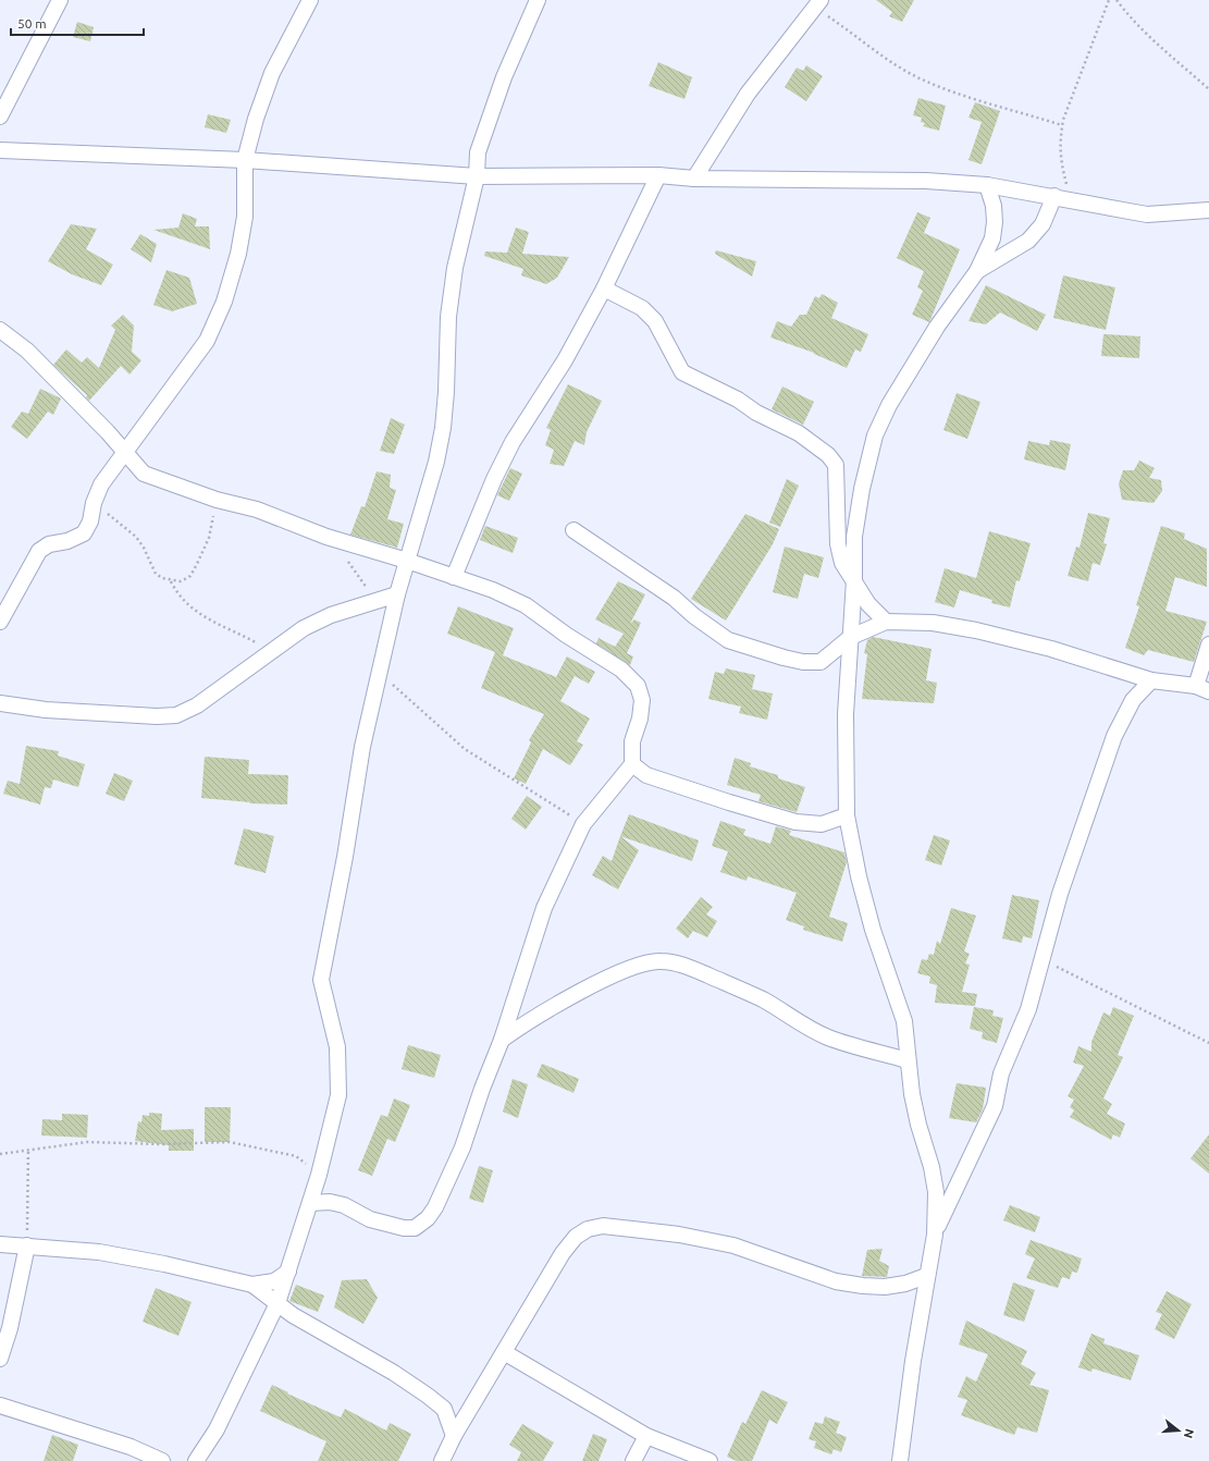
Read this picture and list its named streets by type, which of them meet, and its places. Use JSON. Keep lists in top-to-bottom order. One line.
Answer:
{"scale_bar":"50 m","north":"right"}
